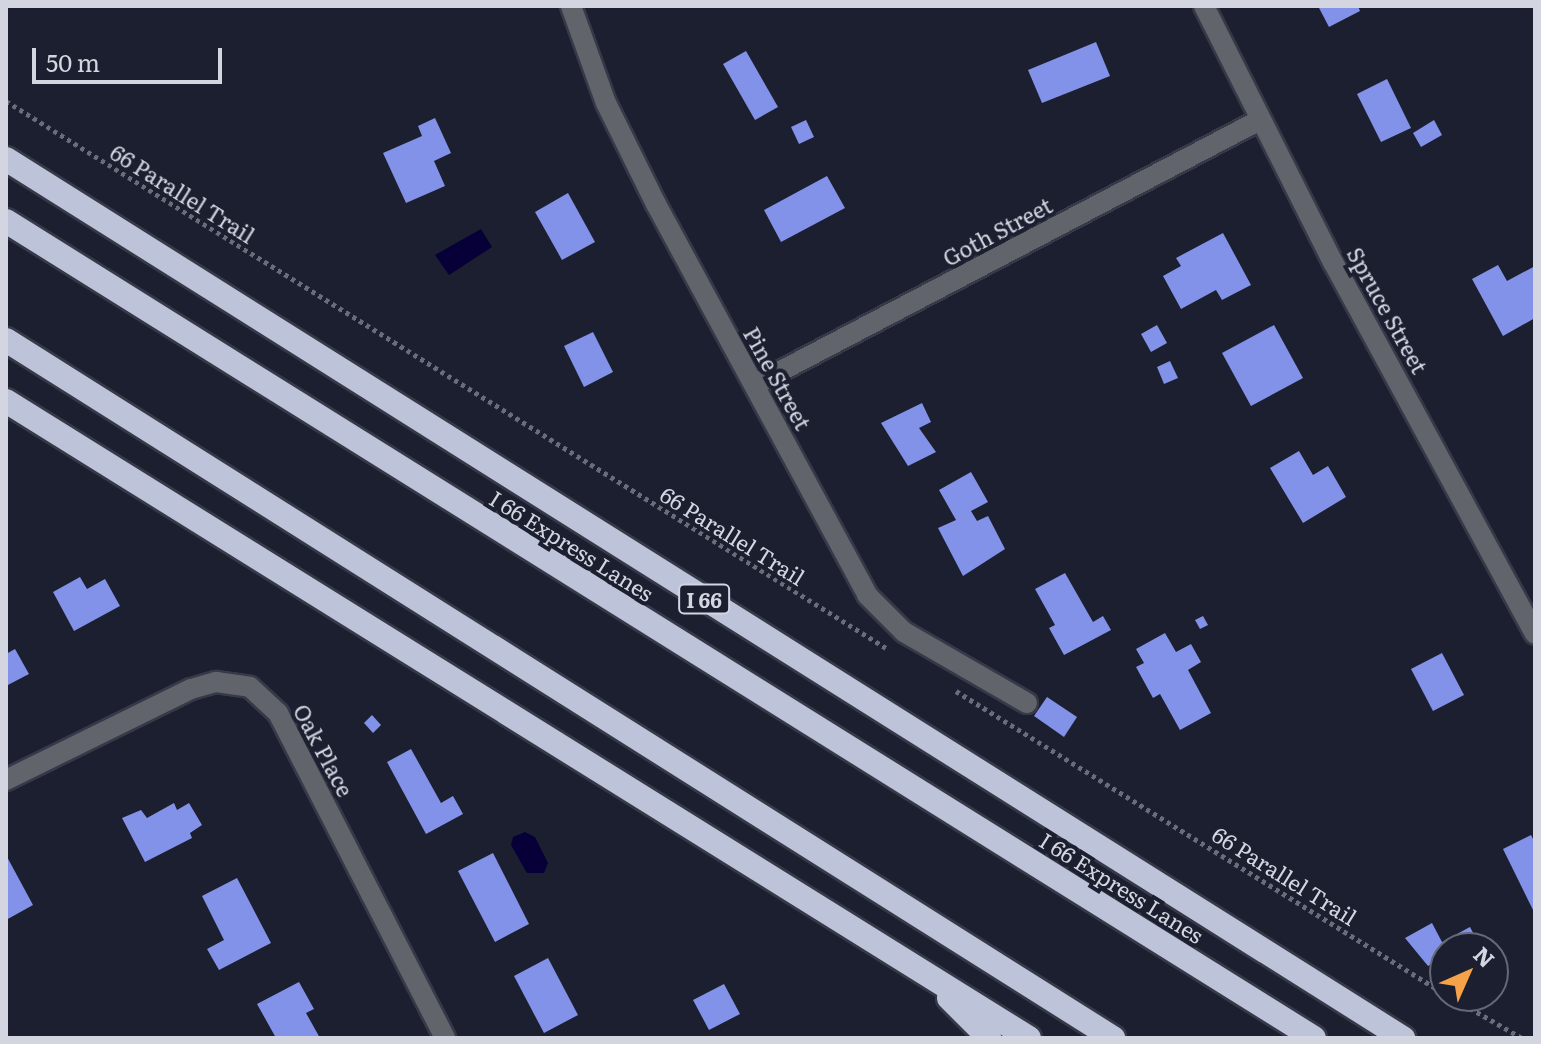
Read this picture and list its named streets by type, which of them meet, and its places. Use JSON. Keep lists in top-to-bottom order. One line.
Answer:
{"streets":{"highway":["I 66 Express Lanes","I 66"],"street":["Goth Street","Spruce Street","Pine Street","Oak Place"],"path":["66 Parallel Trail"]},"crossings":[["Goth Street","Spruce Street"],["Goth Street","Pine Street"]],"scale_bar":"50 m","north":"top right"}
